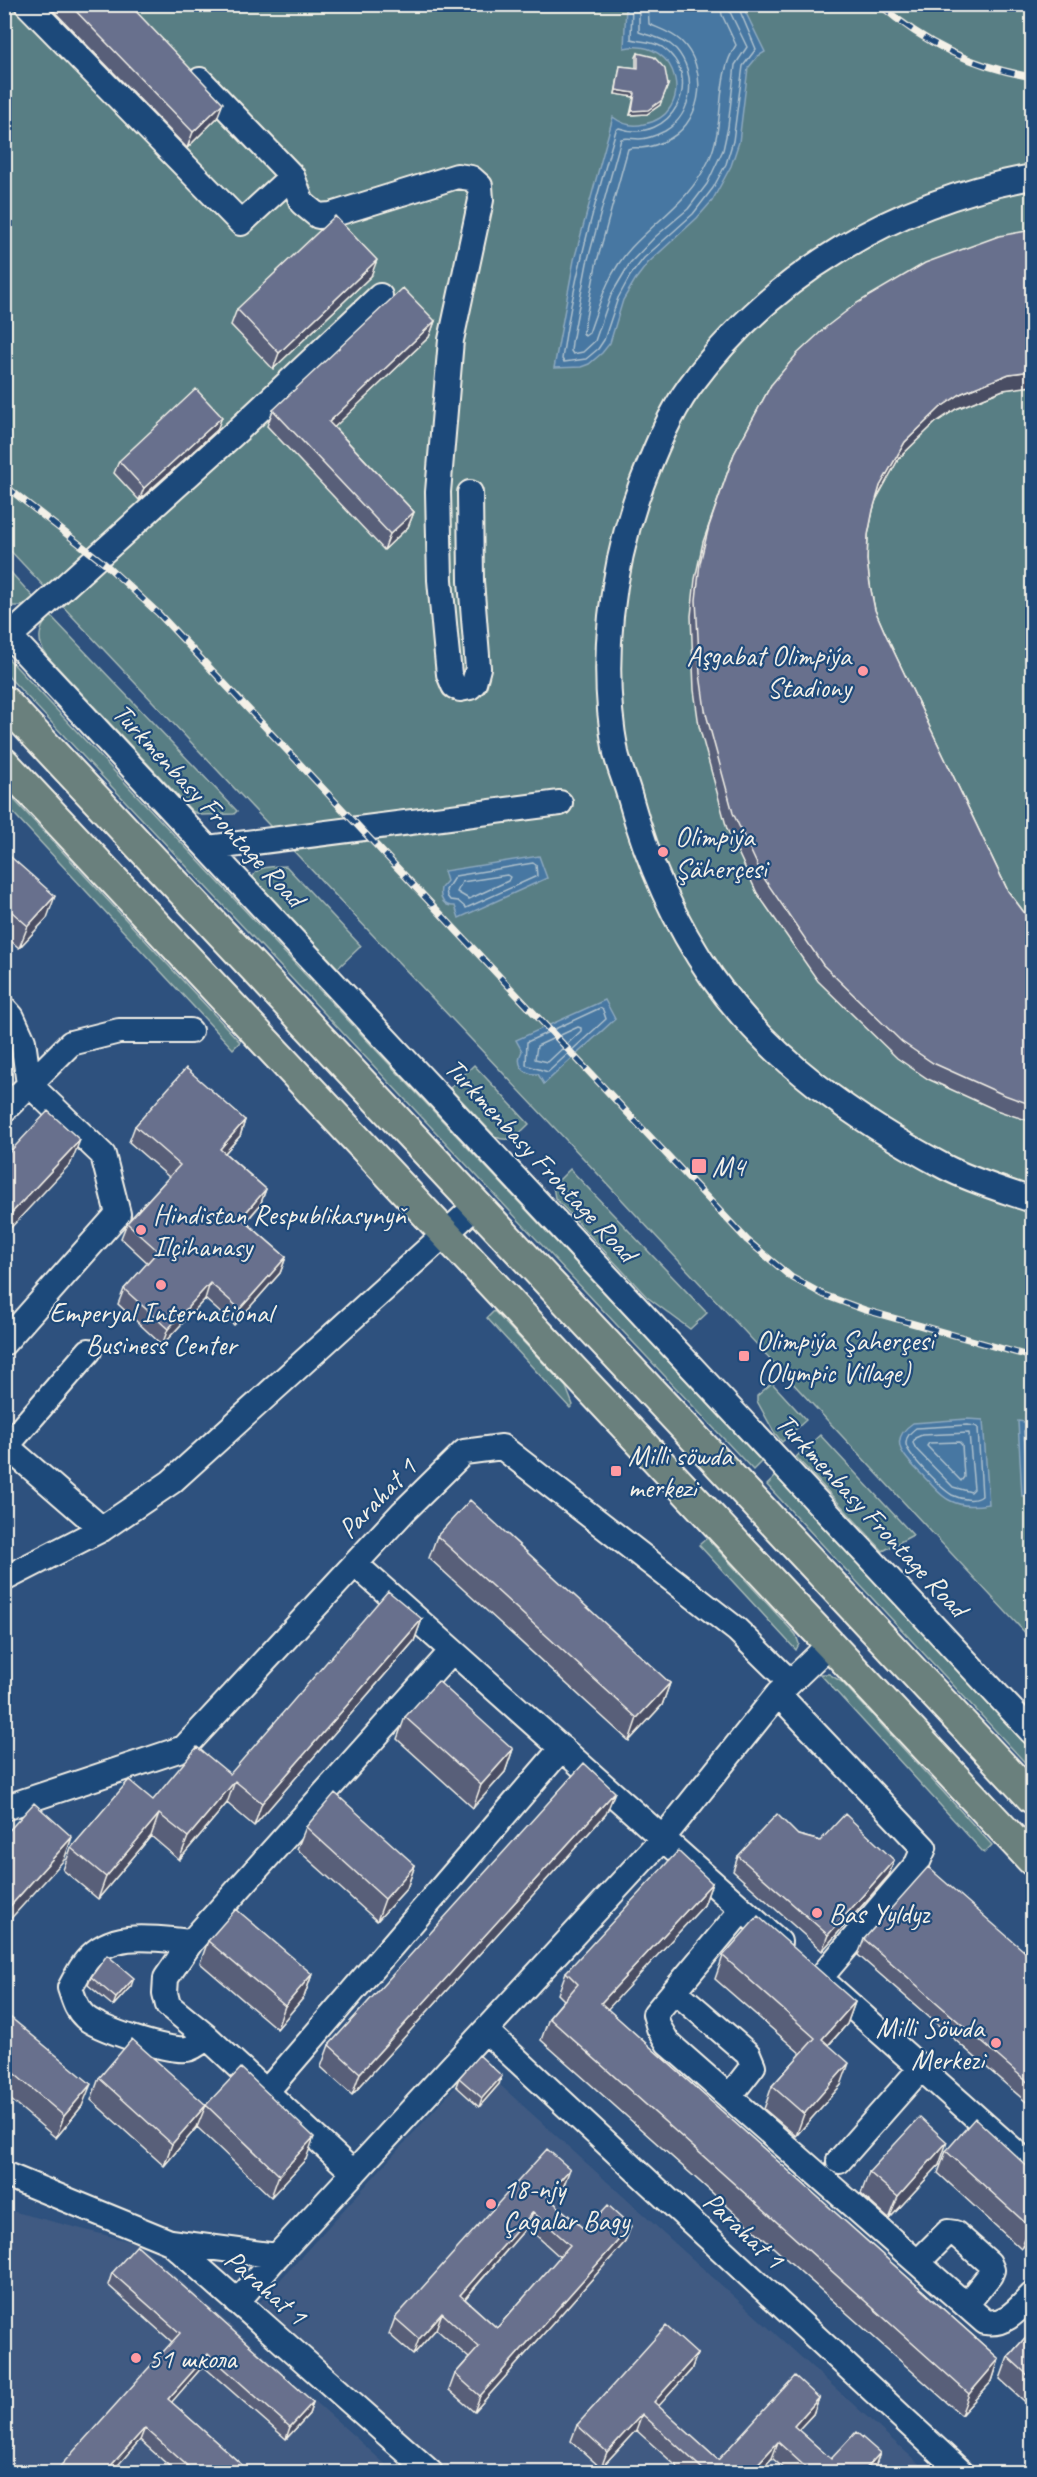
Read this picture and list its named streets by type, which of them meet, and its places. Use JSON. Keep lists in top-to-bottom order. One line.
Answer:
{"streets":{"street":["Turkmenbasy Frontage Road","Parahat 1"]},"places":{"other":["Aşgabat Olimpiýa Stadiony","Olimpiýa Şäherçesi","Hindistan Respublikasynyň Ilçihanasy","Emperyal International Business Center","Bas Yyldyz","Milli Söwda Merkezi","18-njy Çagalar Bagy","51 школа"],"transit":["M4","Olimpiýa Şaherçesi (Olympic Village)","Milli söwda merkezi"]}}
